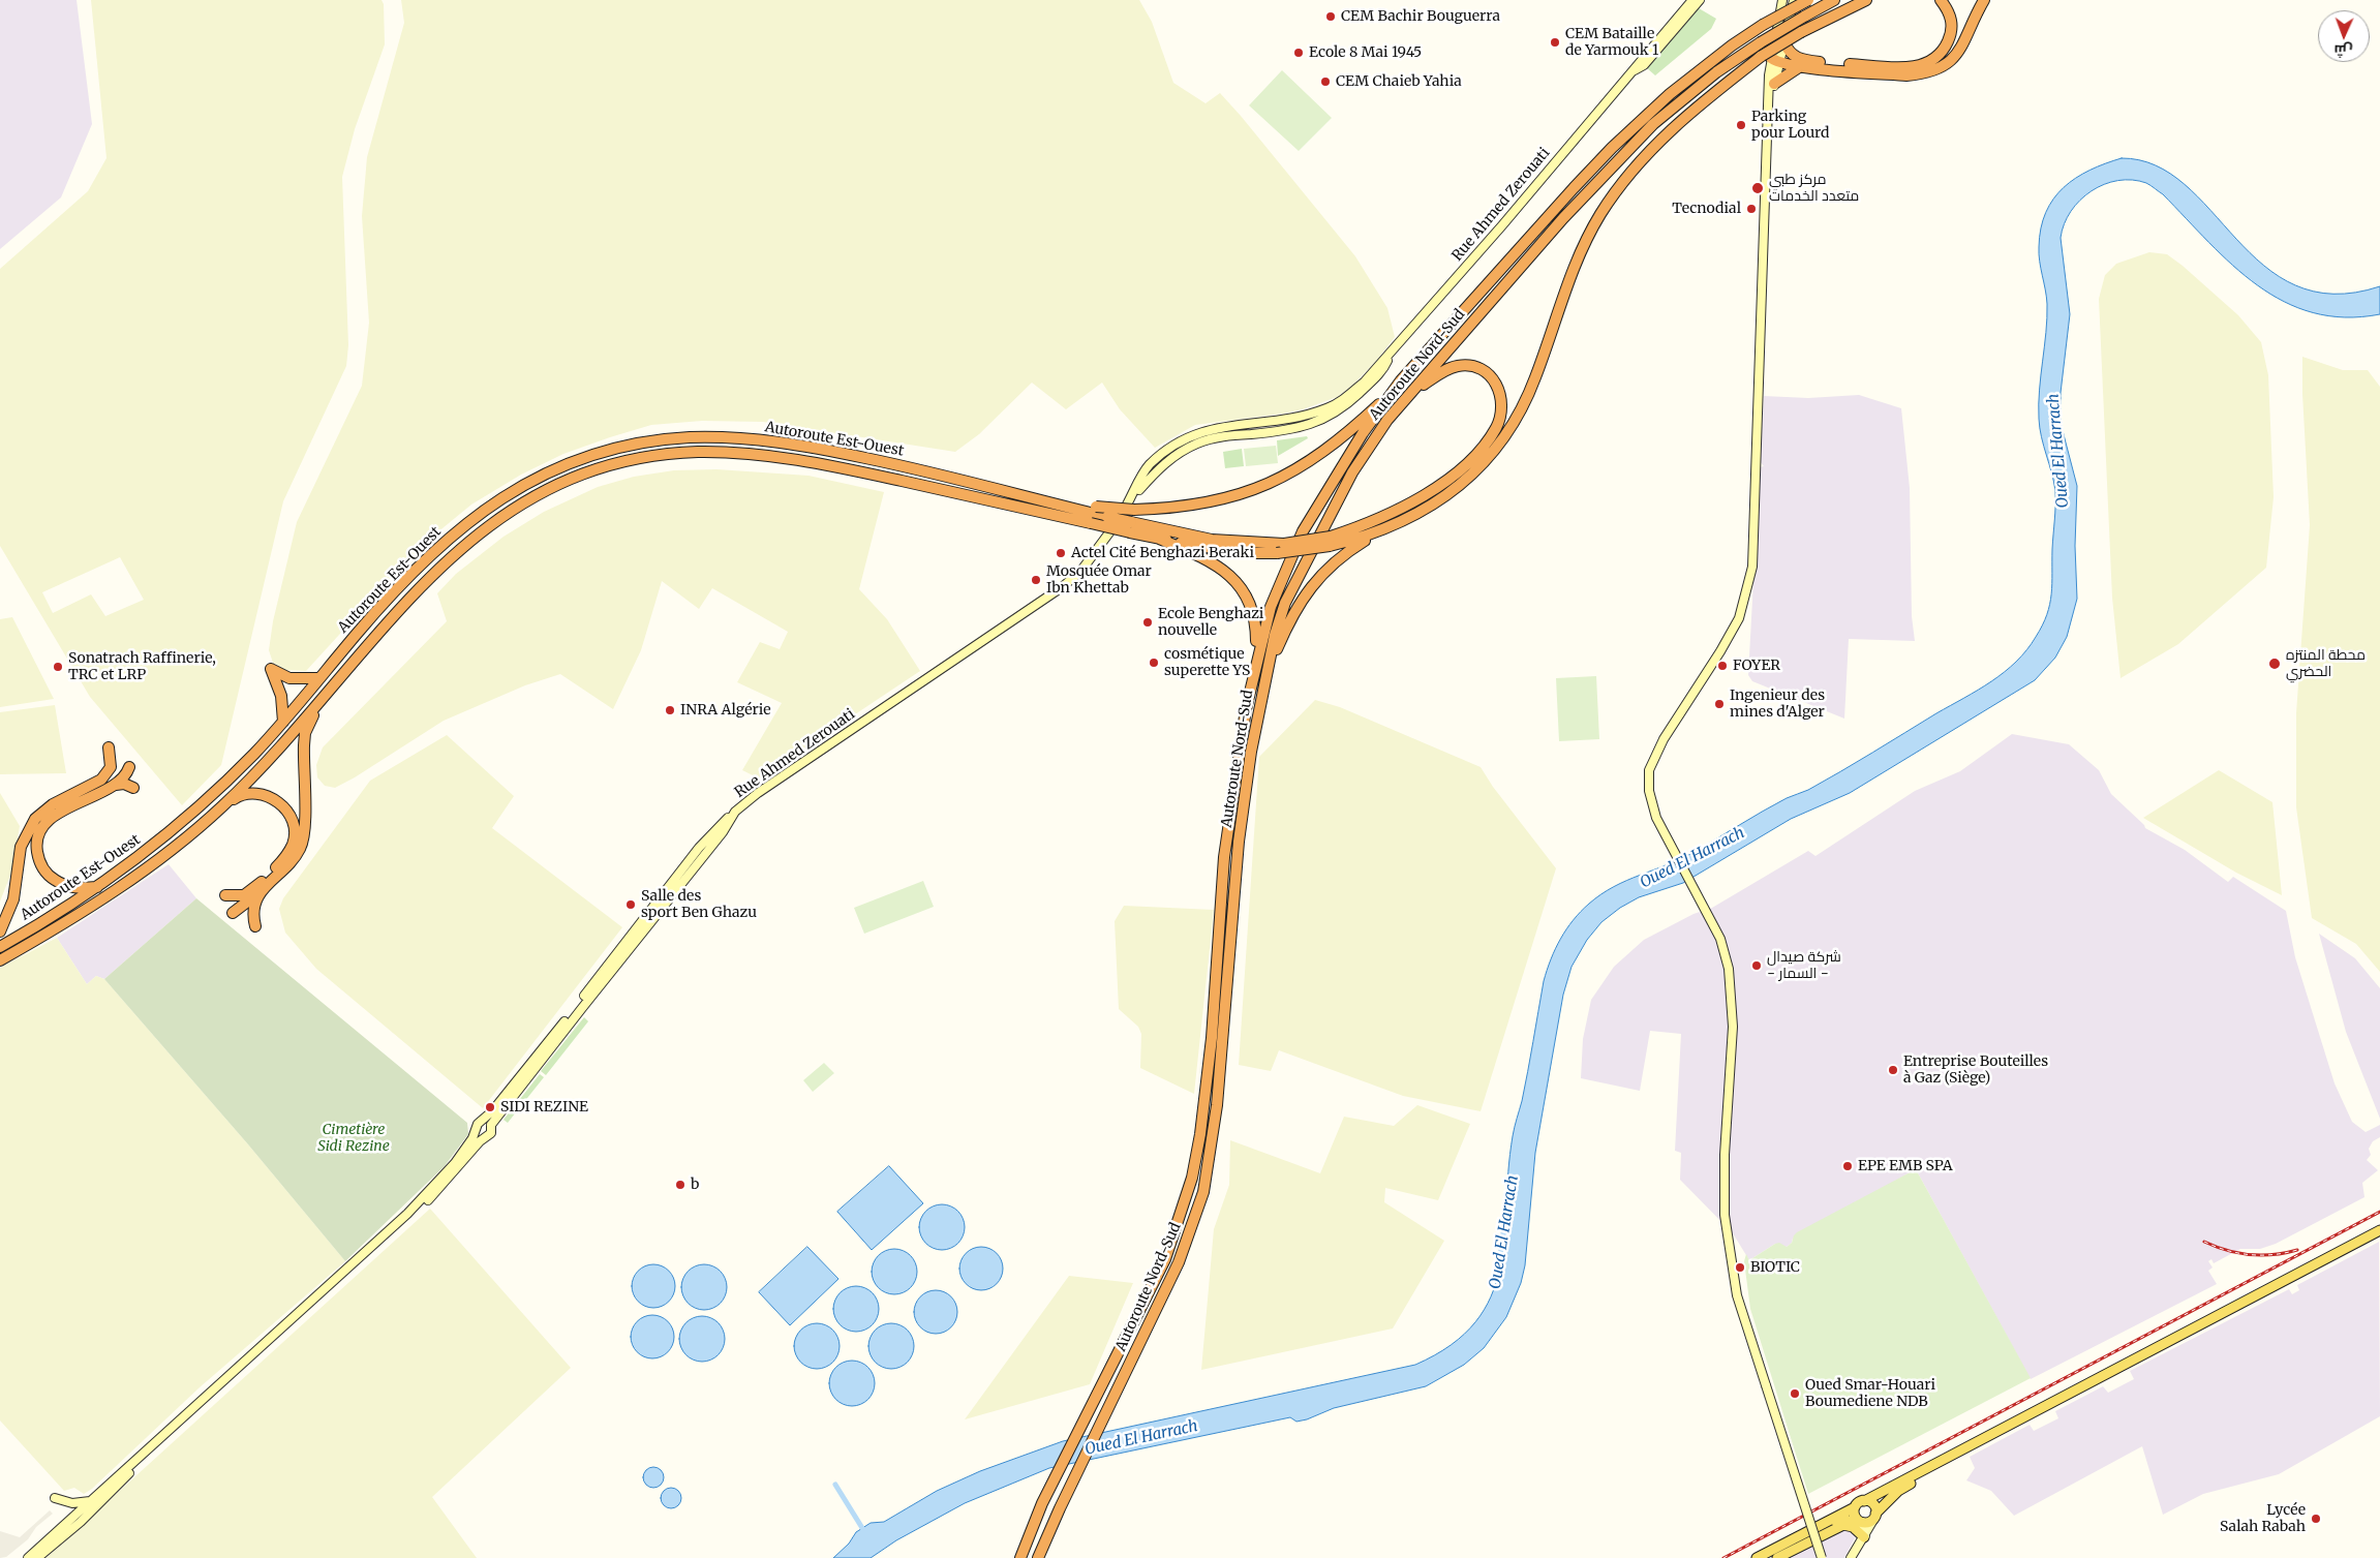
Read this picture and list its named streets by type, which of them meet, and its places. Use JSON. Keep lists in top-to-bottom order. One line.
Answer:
{"streets":{"highway":["Autoroute Nord-Sud","Autoroute Est-Ouest"],"main road":["Rue Ahmed Zerouati"]},"water":["Oued El Harrach"],"parks":["Cimetière Sidi Rezine"],"places":["CEM Bachir Bouguerra","CEM Bataille de Yarmouk 1","Ecole 8 Mai 1945","CEM Chaieb Yahia","Parking pour Lourd","مركز طبي متعدد الخدمات","Tecnodial","Actel Cité Benghazi Beraki","Mosquée Omar Ibn Khettab","Ecole Benghazi nouvelle","cosmétique superette YS","محطة المنتزه الحضري","FOYER","Sonatrach Raffinerie, TRC et LRP","Ingenieur des mines d'Alger","INRA Algérie","Salle des sport Ben Ghazu","شركة صيدال - السمار -","Entreprise Bouteilles à Gaz (Siège)","SIDI REZINE","EPE EMB SPA","b","BIOTIC","Oued Smar-Houari Boumediene NDB","Lycée Salah Rabah"],"north":"bottom"}
